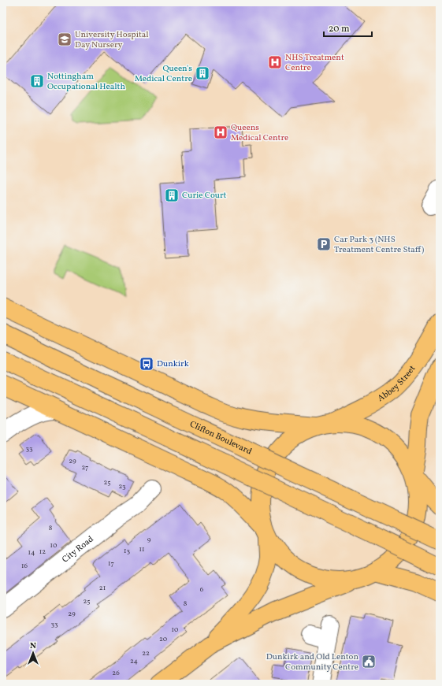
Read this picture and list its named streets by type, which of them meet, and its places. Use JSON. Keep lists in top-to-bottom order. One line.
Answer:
{"streets":{"main road":["Abbey Street","Clifton Boulevard"],"street":["City Road"]},"places":{"school or university":["University Hospital Day Nursery"],"hospital":["NHS Treatment Centre","Queens Medical Centre"],"building":["Queen's Medical Centre","Nottingham Occupational Health","Curie Court"],"parking":["Car Park 3 (NHS Treatment Centre Staff)"],"bus stop":["Dunkirk"],"public building":["Dunkirk and Old Lenton Community Centre"]},"house_numbers":["33","29","27","25","23","8","9","10","11","13","12","14","17","16","21","6","25","8","29","33","10","20","22","24","26"],"scale_bar":"20 m","north":"top"}
